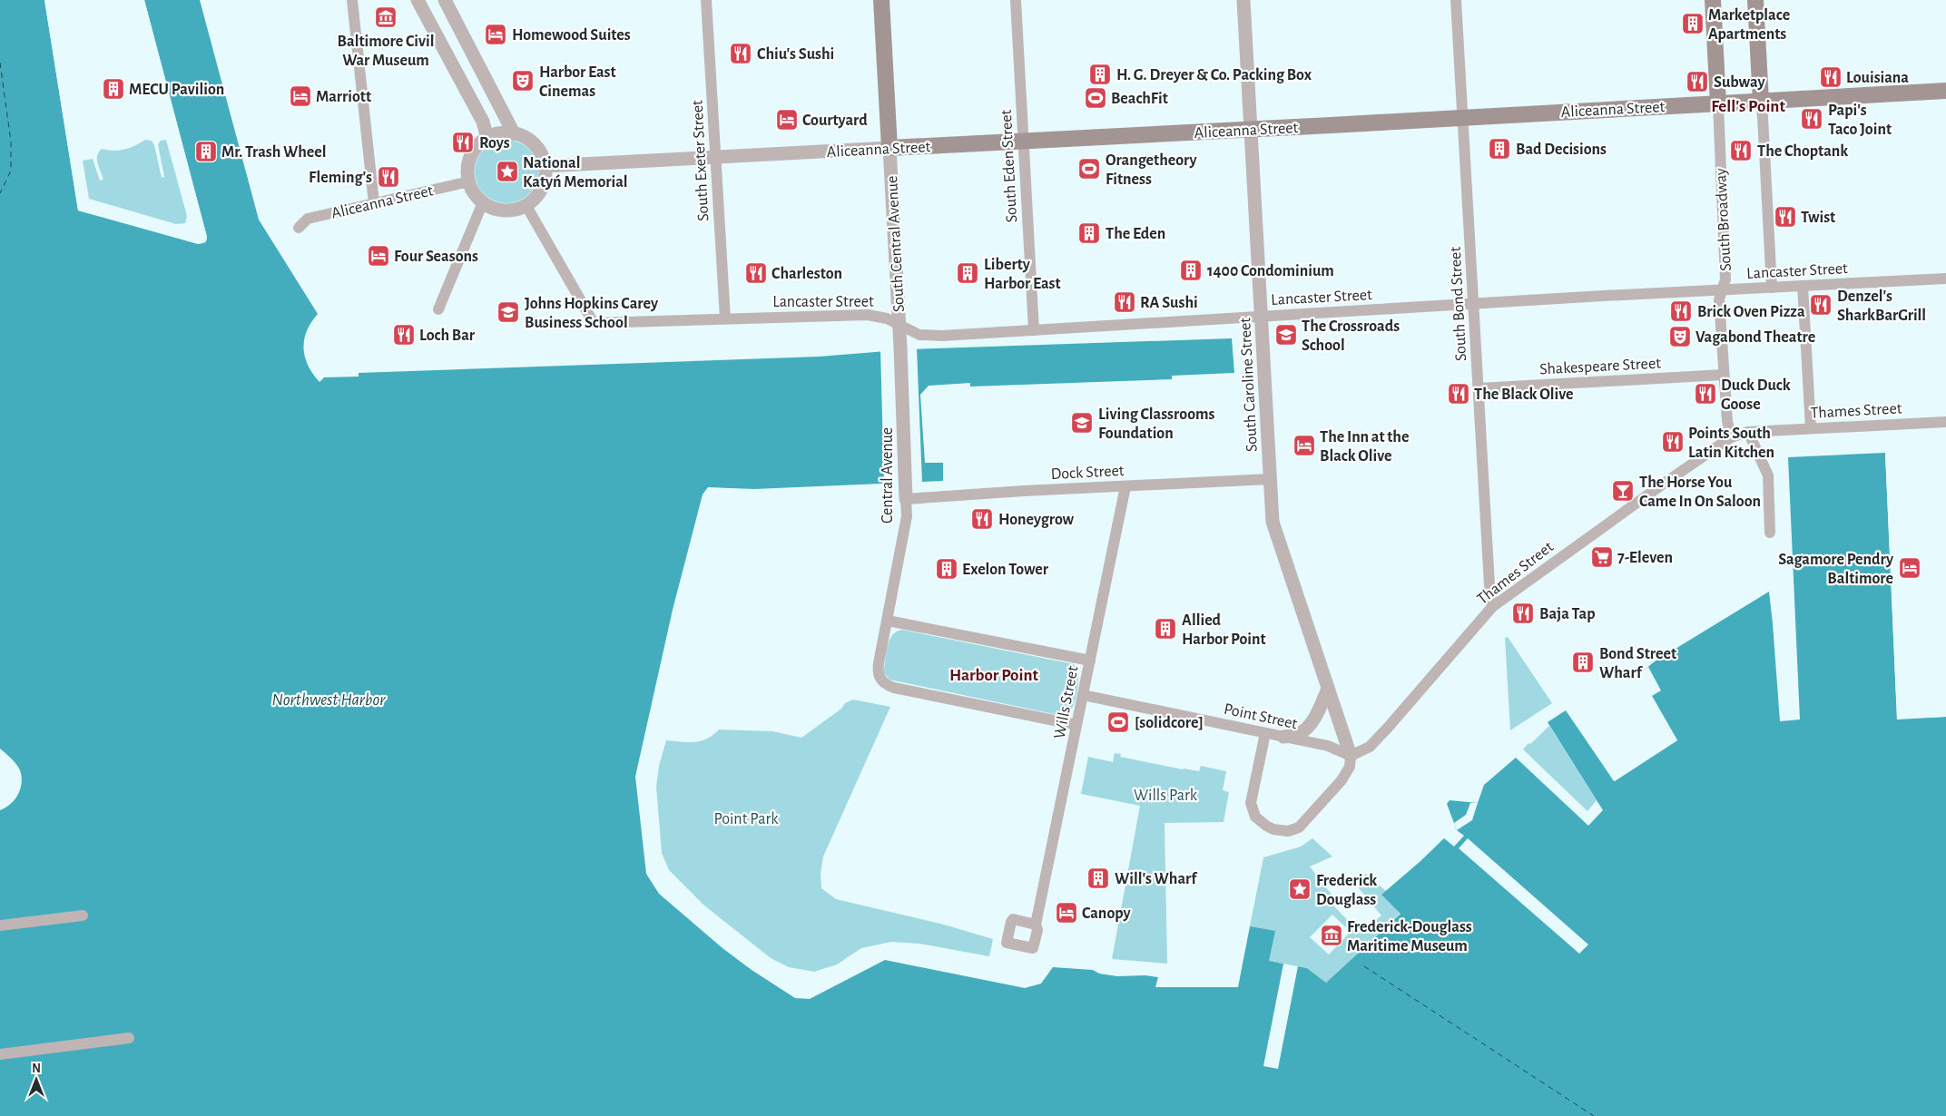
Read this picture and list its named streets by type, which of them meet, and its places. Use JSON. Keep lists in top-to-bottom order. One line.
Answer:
{"streets":{"main road":["Aliceanna Street","South Broadway","South Central Avenue"],"street":["South Exeter Street","South Eden Street","Lancaster Street","South Bond Street","Shakespeare Street","South Caroline Street","Thames Street","Dock Street","Central Avenue","Wills Street","Point Street"]},"crossings":[["Aliceanna Street","South Exeter Street"],["Aliceanna Street","South Eden Street"],["Aliceanna Street","South Broadway"],["Aliceanna Street","South Central Avenue"],["Aliceanna Street","Lancaster Street"],["Aliceanna Street","South Bond Street"],["Aliceanna Street","South Caroline Street"],["South Exeter Street","Lancaster Street"],["South Eden Street","Lancaster Street"],["South Broadway","Lancaster Street"],["South Broadway","Shakespeare Street"],["South Broadway","Thames Street"],["South Central Avenue","Lancaster Street"],["South Central Avenue","Central Avenue"],["Lancaster Street","South Bond Street"],["Lancaster Street","South Caroline Street"],["Lancaster Street","Central Avenue"],["South Bond Street","Shakespeare Street"],["South Bond Street","Thames Street"],["South Caroline Street","Thames Street"],["South Caroline Street","Dock Street"],["South Caroline Street","Point Street"],["Thames Street","Point Street"],["Dock Street","Central Avenue"],["Dock Street","Wills Street"],["Central Avenue","Wills Street"],["Wills Street","Point Street"]],"districts":["Fell's Point","Harbor Point"],"water":["Northwest Harbor"],"parks":["Wills Park","Point Park"],"places":{"museum":["Baltimore Civil War Museum","Frederick-Douglass Maritime Museum"],"building":["Marketplace Apartments","H. G. Dreyer & Co. Packing Box","MECU Pavilion","Bad Decisions","Mr. Trash Wheel","The Eden","1400 Condominium","Liberty Harbor East","Exelon Tower","Allied Harbor Point","Bond Street Wharf","Will's Wharf"],"hotel":["Homewood Suites","Marriott","Courtyard","Four Seasons","The Inn at the Black Olive","Sagamore Pendry Baltimore","Canopy"],"restaurant":["Chiu's Sushi","Louisiana","Subway","Papi's Taco Joint","Roys","The Choptank","Fleming's","Twist","Charleston","RA Sushi","Denzel's SharkBarGrill","Brick Oven Pizza","Loch Bar","The Black Olive","Duck Duck Goose","Points South Latin Kitchen","Honeygrow","Baja Tap"],"theatre":["Harbor East Cinemas","Vagabond Theatre"],"sports":["BeachFit","Orangetheory Fitness","[solidcore]"],"place":["National Katyń Memorial","Frederick Douglass"],"school or university":["Johns Hopkins Carey Business School","The Crossroads School","Living Classrooms Foundation"],"bar":["The Horse You Came In On Saloon"],"supermarket":["7-Eleven"]},"north":"top"}
